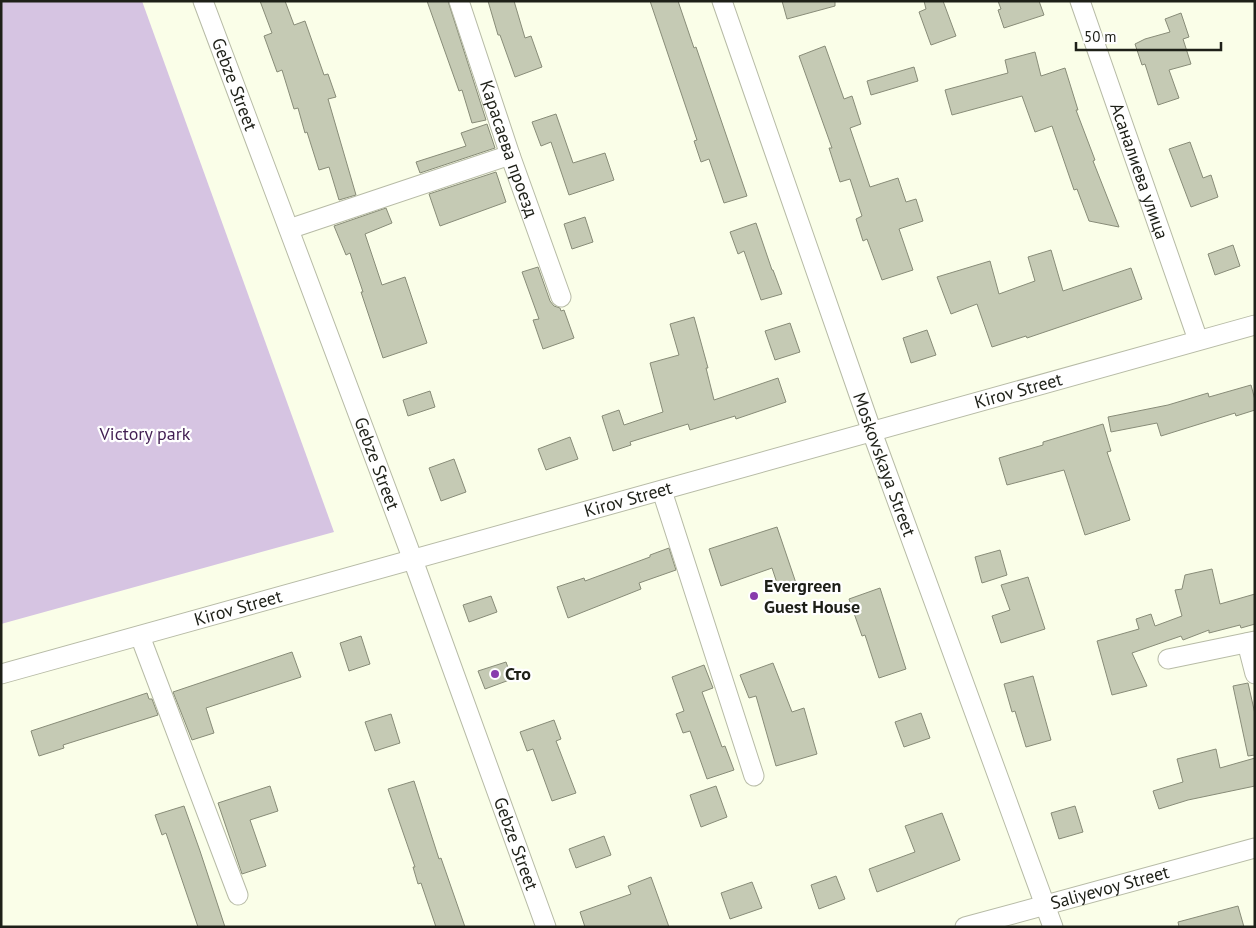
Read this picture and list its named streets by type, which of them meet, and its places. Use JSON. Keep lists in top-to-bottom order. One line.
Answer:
{"streets":{"street":["Gebze Street","Карасаева проезд","Асаналиева улица","Kirov Street","Moskovskaya Street","Saliyevoy Street"]},"crossings":[["Gebze Street","Kirov Street"],["Асаналиева улица","Kirov Street"],["Kirov Street","Moskovskaya Street"],["Moskovskaya Street","Saliyevoy Street"]],"parks":["Victory park"],"places":["Evergreen Guest House","Сто"],"scale_bar":"50 m"}
